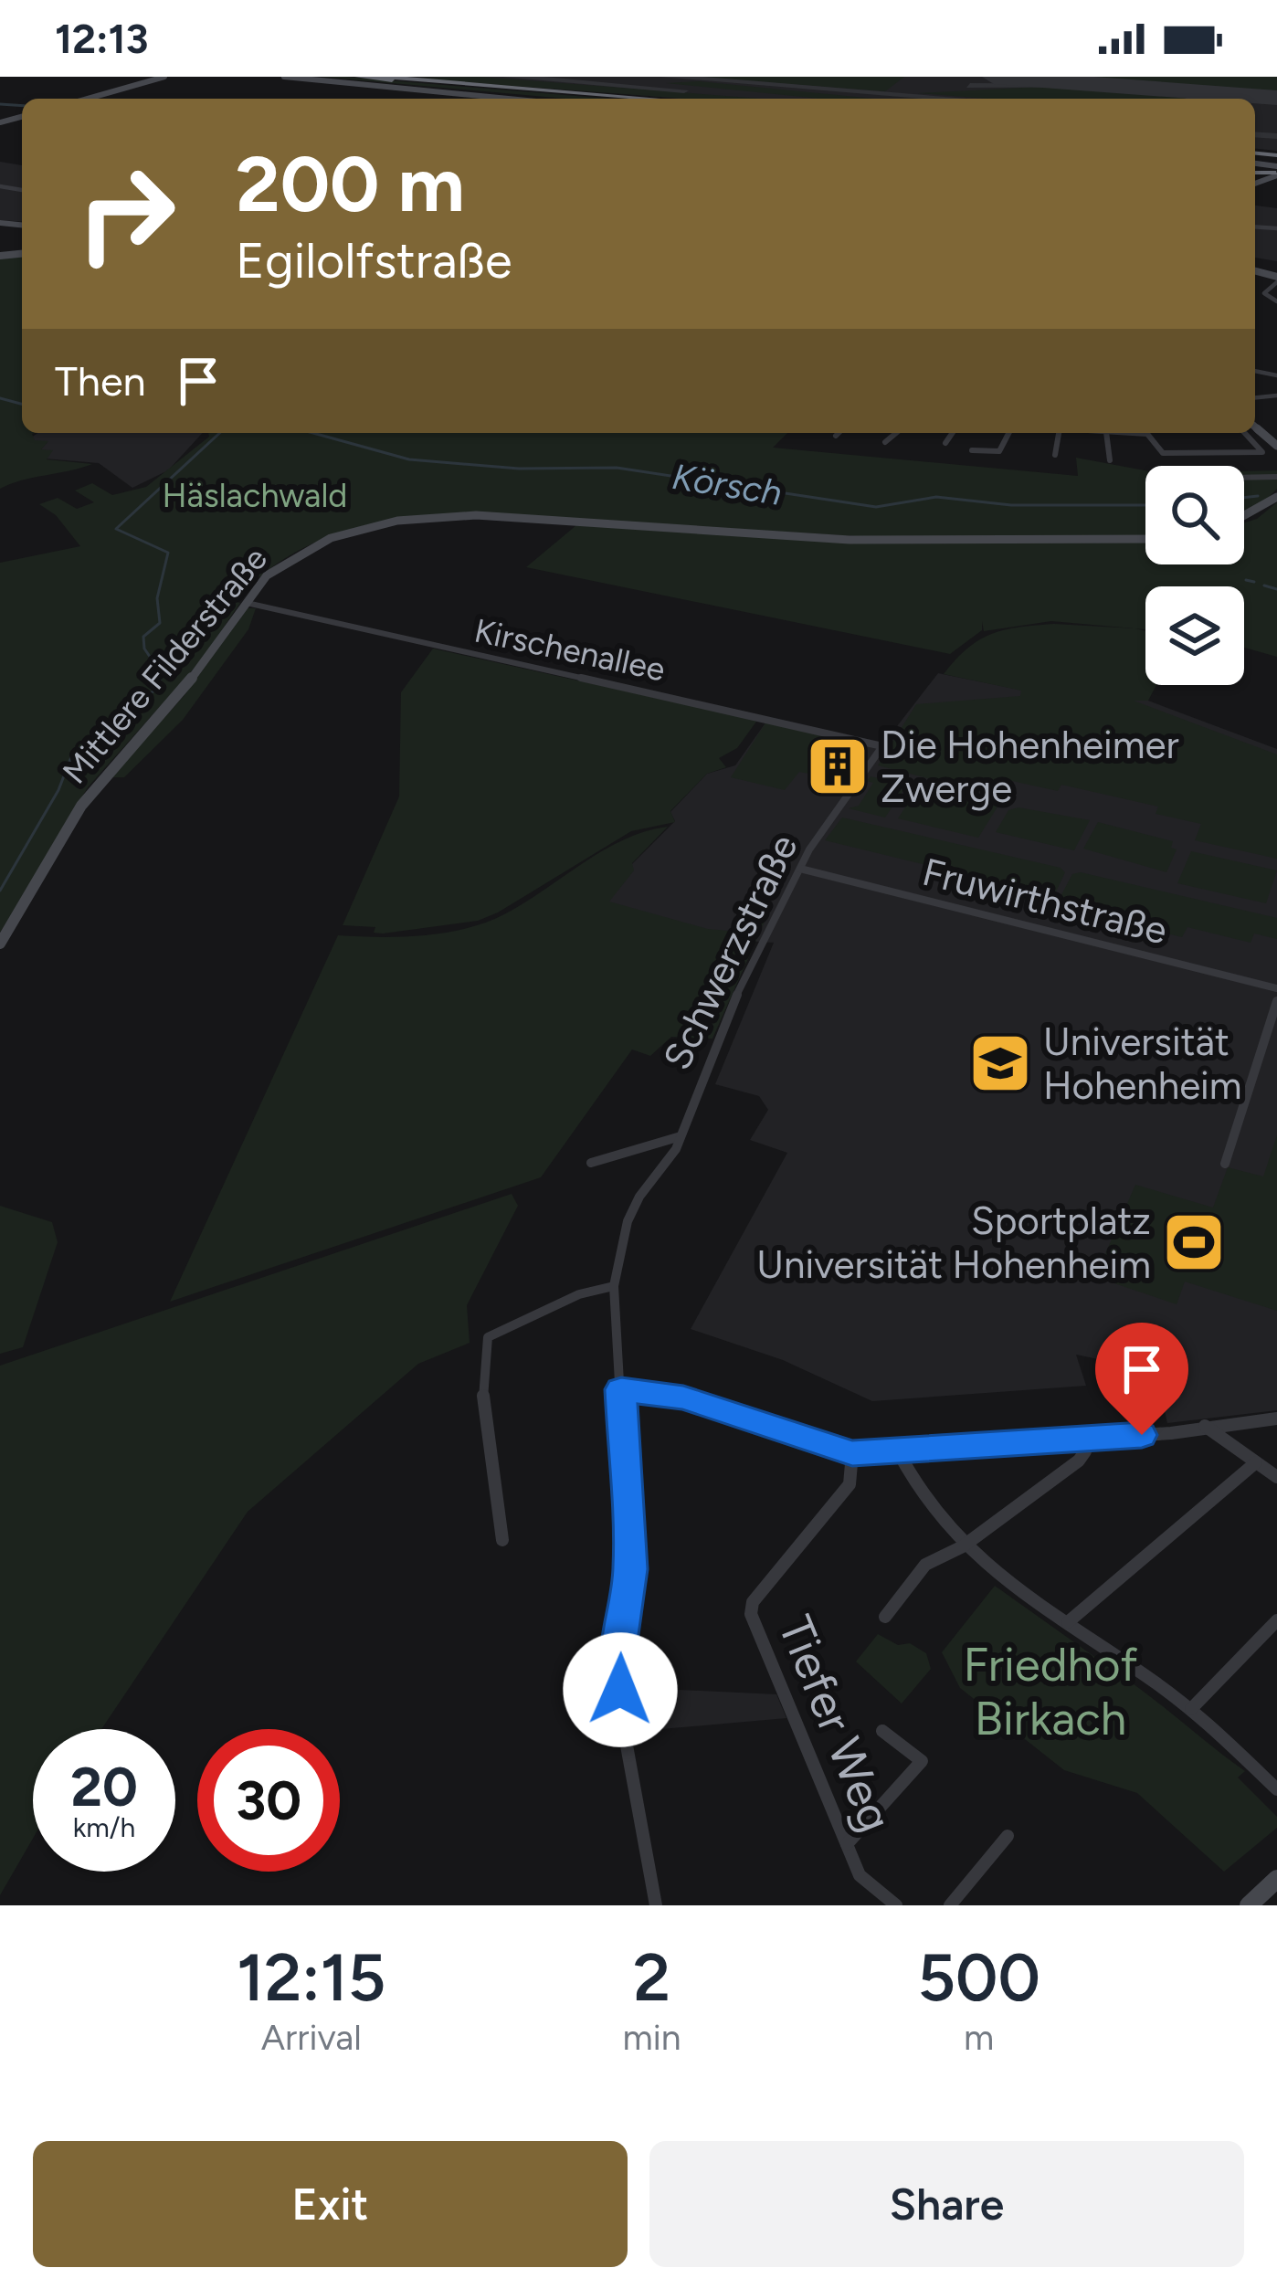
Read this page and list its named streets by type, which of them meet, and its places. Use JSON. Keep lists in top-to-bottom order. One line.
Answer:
{"streets":{"main road":["Mittlere Filderstraße"],"street":["Kirschenallee","Fruwirthstraße","Schwerzstraße","Tiefer Weg"]},"crossings":[["Kirschenallee","Mittlere Filderstraße"],["Kirschenallee","Schwerzstraße"],["Fruwirthstraße","Schwerzstraße"]],"water":["Körsch"],"parks":["Häslachwald","Friedhof Birkach"],"places":{"building":["Die Hohenheimer Zwerge"],"school or university":["Universität Hohenheim"],"sports":["Sportplatz Universität Hohenheim"]},"page":{"status":"12:13","turn":["200 m","Egilolfstraße"],"then":"Then","speed":"20 km/h","limit":"30","eta":["12:15","Arrival","2","min","500","m"],"buttons":["Exit","Share"]}}
